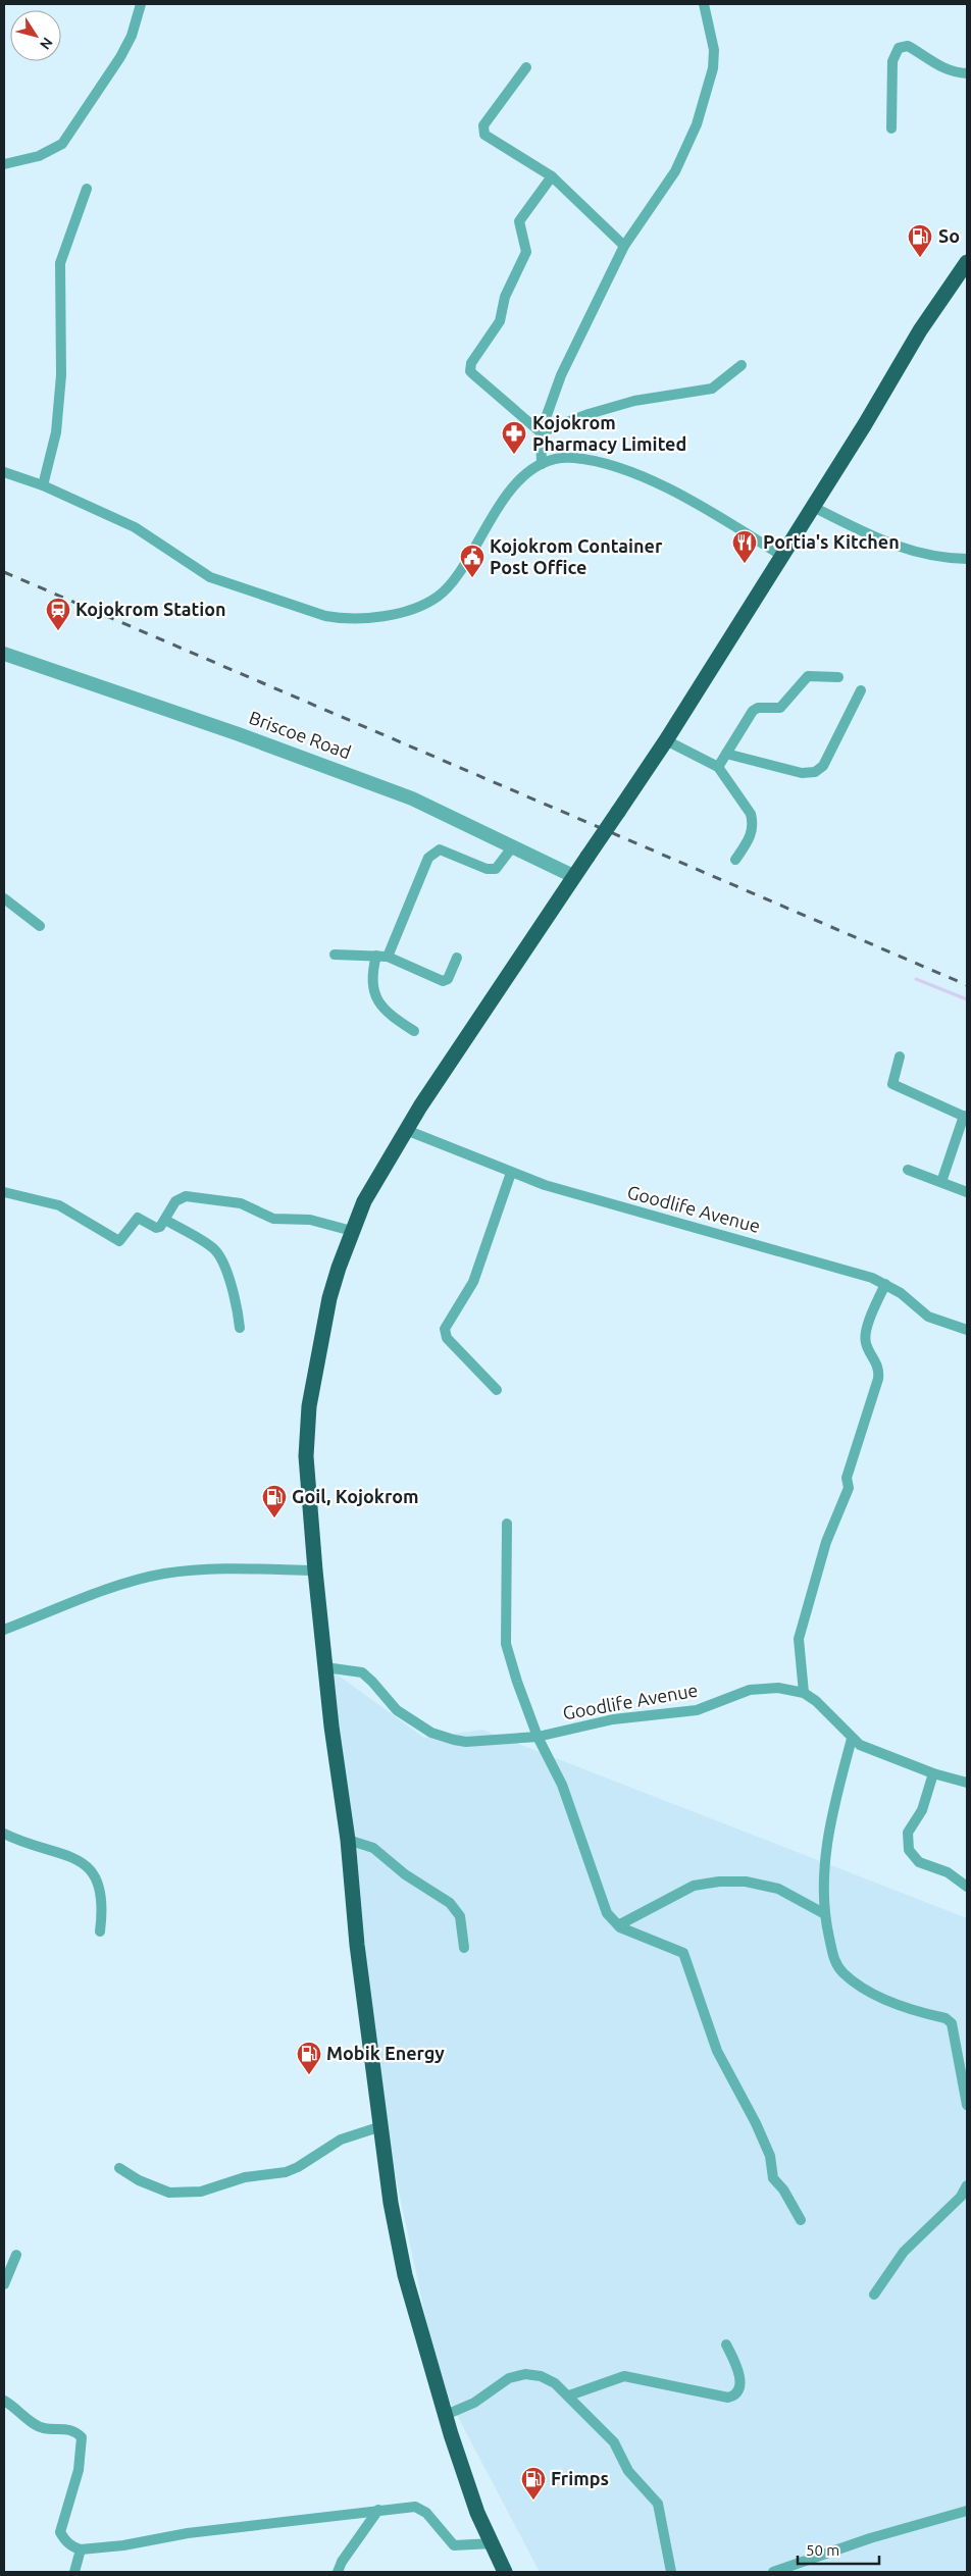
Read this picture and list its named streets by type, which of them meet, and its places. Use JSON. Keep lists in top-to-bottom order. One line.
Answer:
{"streets":{"street":["Briscoe Road","Goodlife Avenue"]},"places":{"fuel station":["So","Goil, Kojokrom","Mobik Energy","Frimps"],"pharmacy":["Kojokrom Pharmacy Limited"],"restaurant":["Portia's Kitchen"],"public building":["Kojokrom Container Post Office"],"station":["Kojokrom Station"]},"scale_bar":"50 m","north":"bottom right"}
